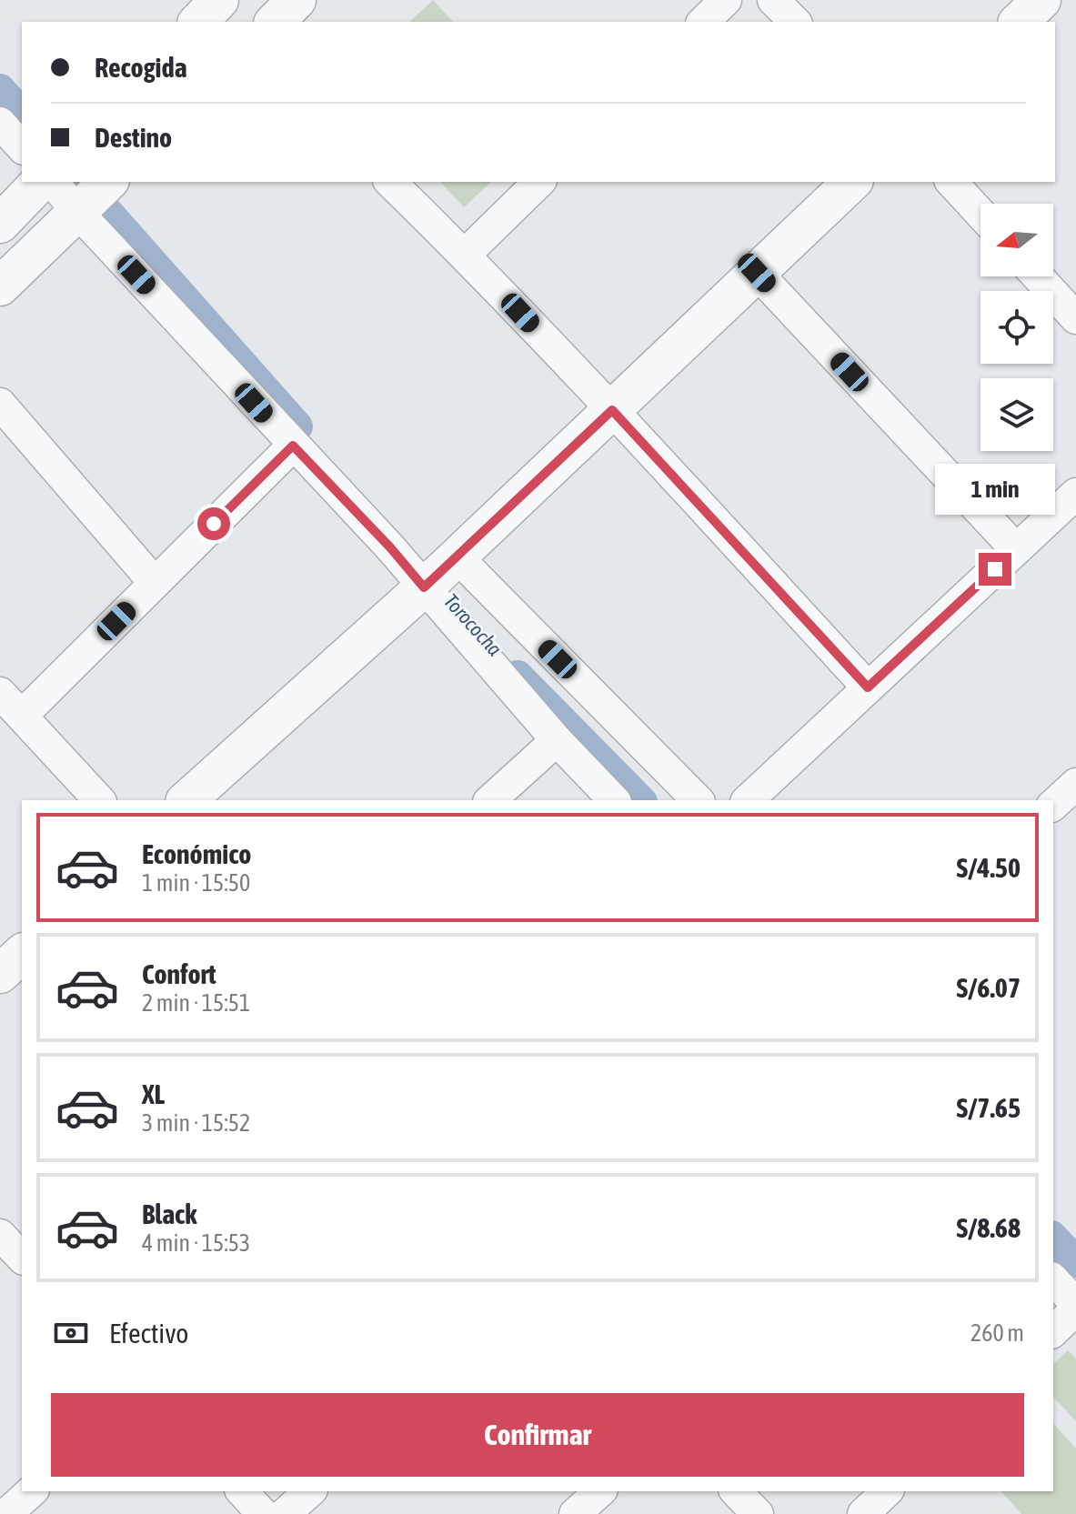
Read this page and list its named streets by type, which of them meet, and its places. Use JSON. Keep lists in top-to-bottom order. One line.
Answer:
{"water":["Torococha"],"north":"left","page":{"banner":["Recogida","Destino"],"bubble":"1 min","list":[{"name":"Económico","note":"1 min · 15:50","value":"S/4.50"},{"name":"Confort","note":"2 min · 15:51","value":"S/6.07"},{"name":"XL","note":"3 min · 15:52","value":"S/7.65"},{"name":"Black","note":"4 min · 15:53","value":"S/8.68"}],"pay":["Efectivo","260 m"],"buttons":"Confirmar"}}
